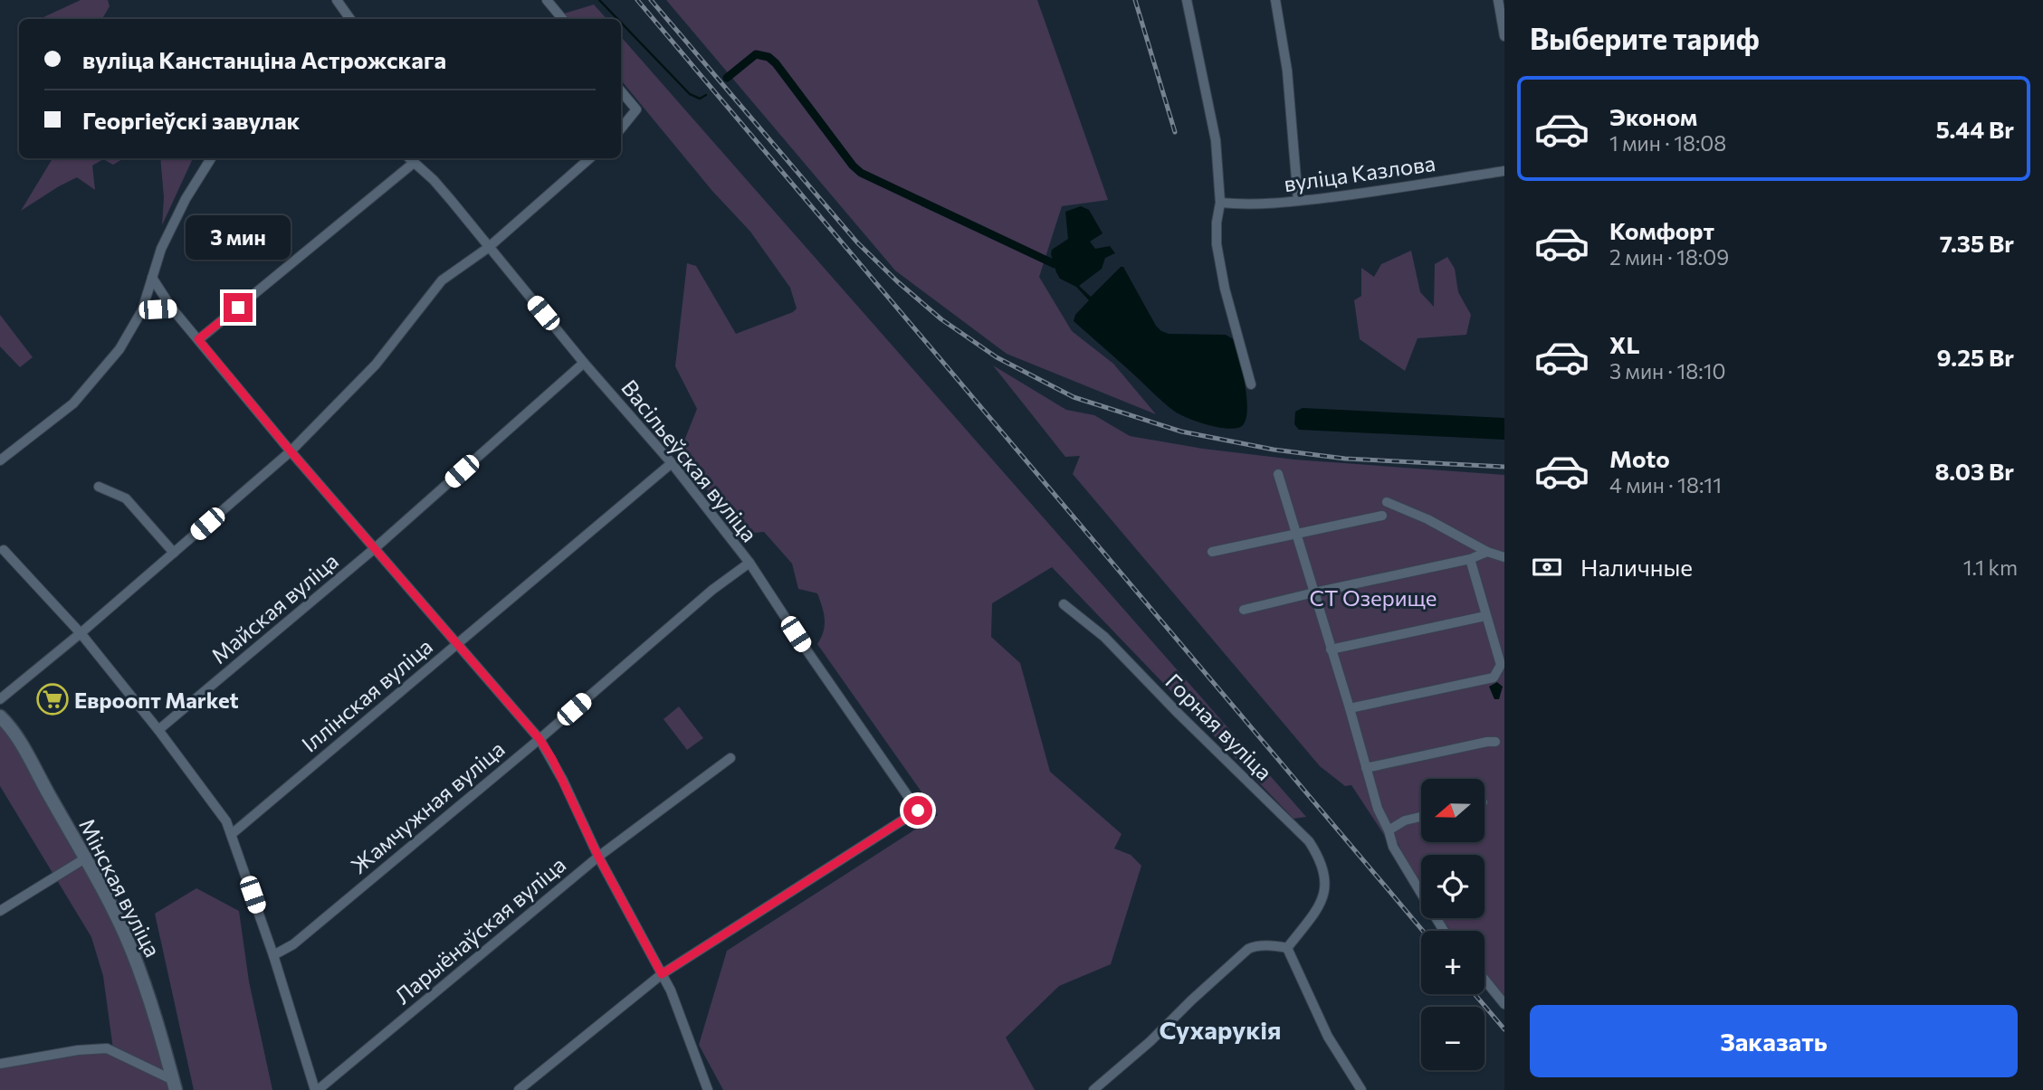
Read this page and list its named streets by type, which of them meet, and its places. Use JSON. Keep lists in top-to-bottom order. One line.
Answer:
{"streets":{"main road":["Мінская вуліца"],"street":["вуліца Казлова","Васільеўская вуліца","Майская вуліца","Іллінская вуліца","Горная вуліца","Жамчужная вуліца","Ларыёнаўская вуліца"]},"crossings":[["Васільеўская вуліца","Майская вуліца"],["Васільеўская вуліца","Іллінская вуліца"],["Васільеўская вуліца","Жамчужная вуліца"]],"districts":["Сухарукія"],"parks":["СТ Озерище"],"places":{"supermarket":["Евроопт Market"]},"north":"left","page":{"heading":"Выберите тариф","banner":["вуліца Канстанціна Астрожскага","Георгіеўскі завулак"],"list":[{"name":"Эконом","note":"1 мин · 18:08","value":"5.44 Br"},{"name":"Комфорт","note":"2 мин · 18:09","value":"7.35 Br"},{"name":"XL","note":"3 мин · 18:10","value":"9.25 Br"},{"name":"Moto","note":"4 мин · 18:11","value":"8.03 Br"}],"bubble":"3 мин","pay":["Наличные","1.1 km"],"map_buttons":["+","−"],"buttons":"Заказать"}}
